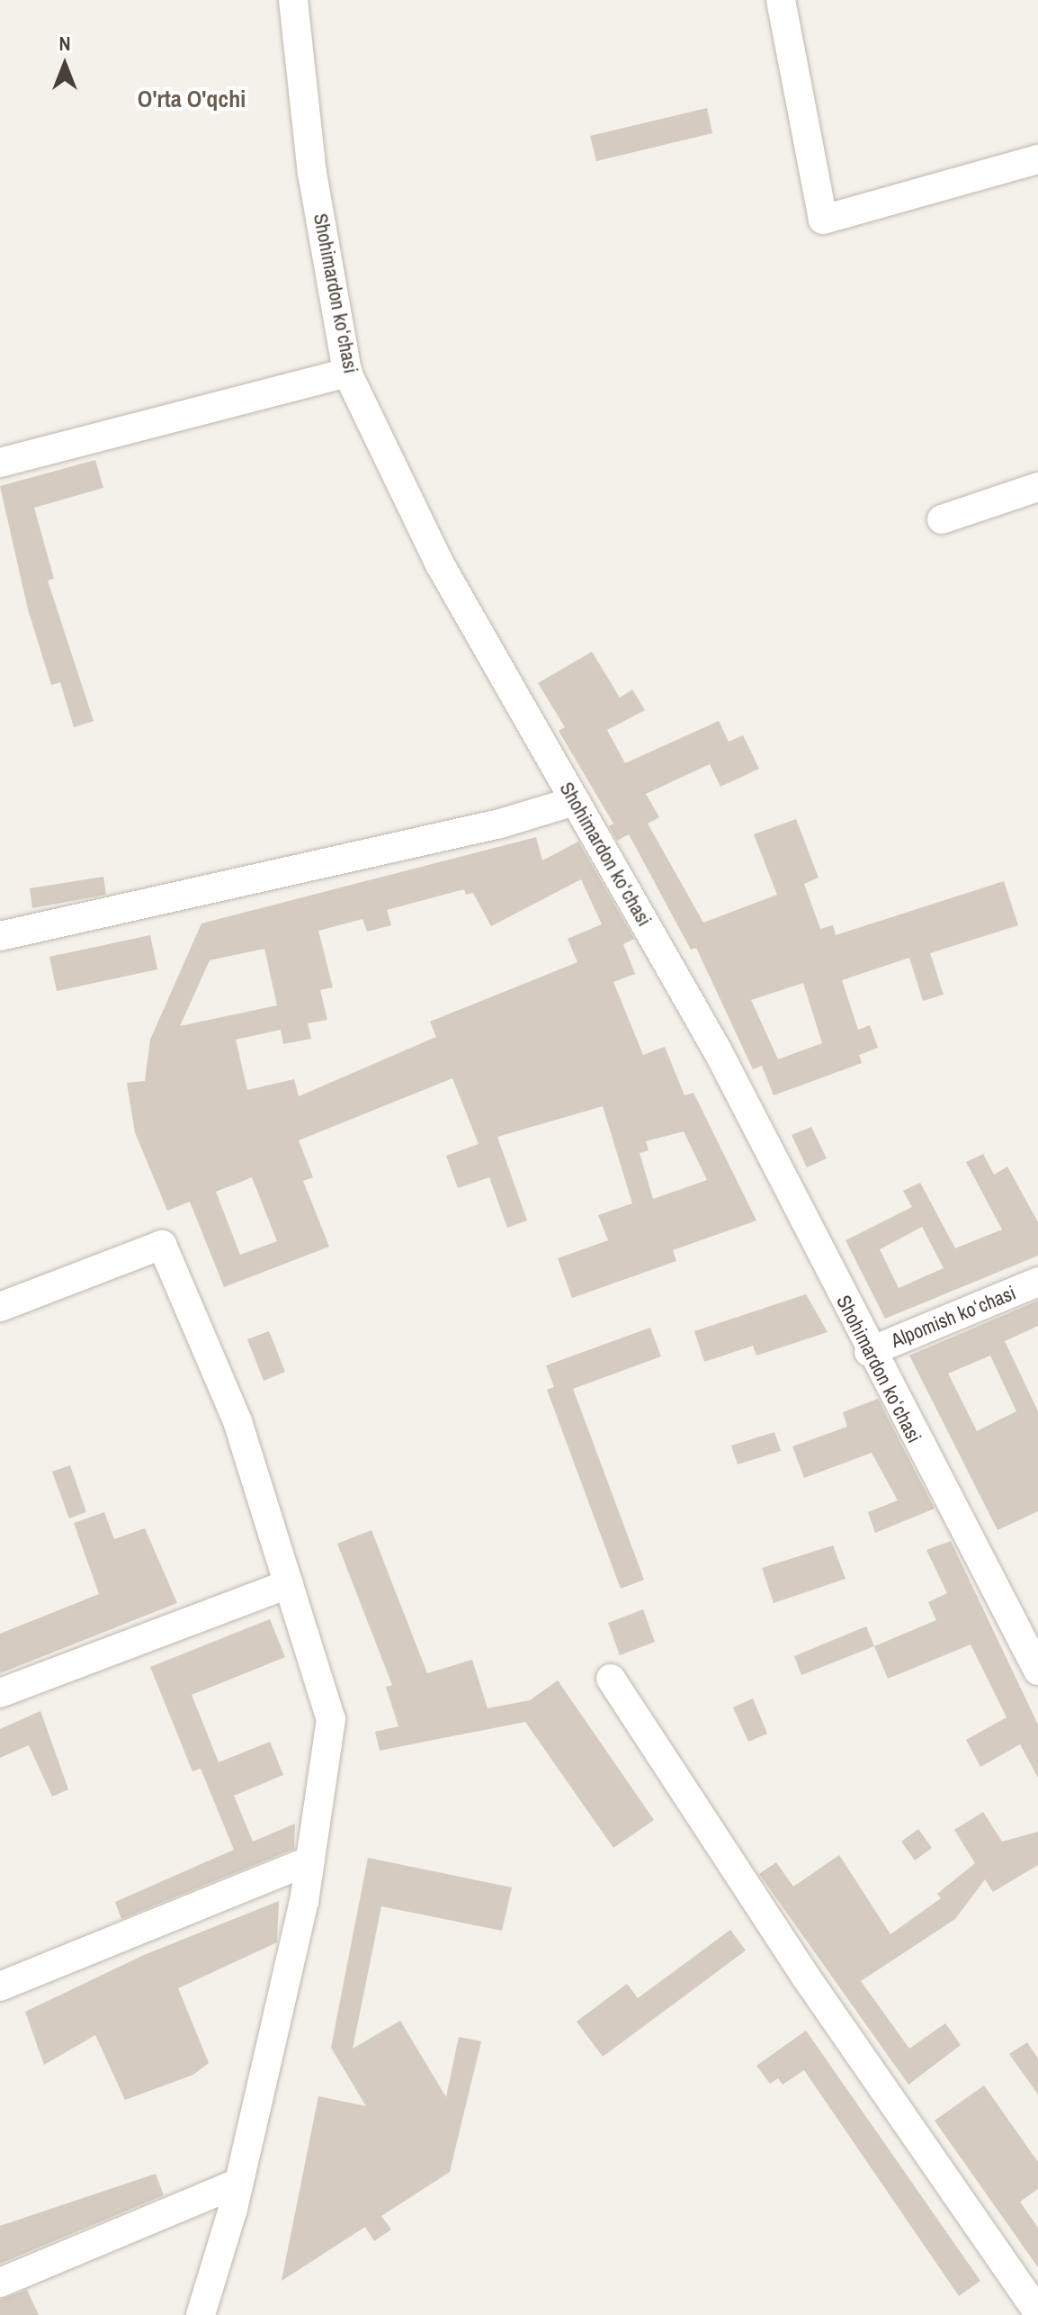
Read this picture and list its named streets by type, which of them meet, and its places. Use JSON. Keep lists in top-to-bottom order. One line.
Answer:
{"streets":{"street":["Shohimardon koʻchasi","Alpomish koʻchasi"]},"crossings":[["Shohimardon koʻchasi","Alpomish koʻchasi"]],"districts":["O'rta O'qchi"],"north":"top"}
